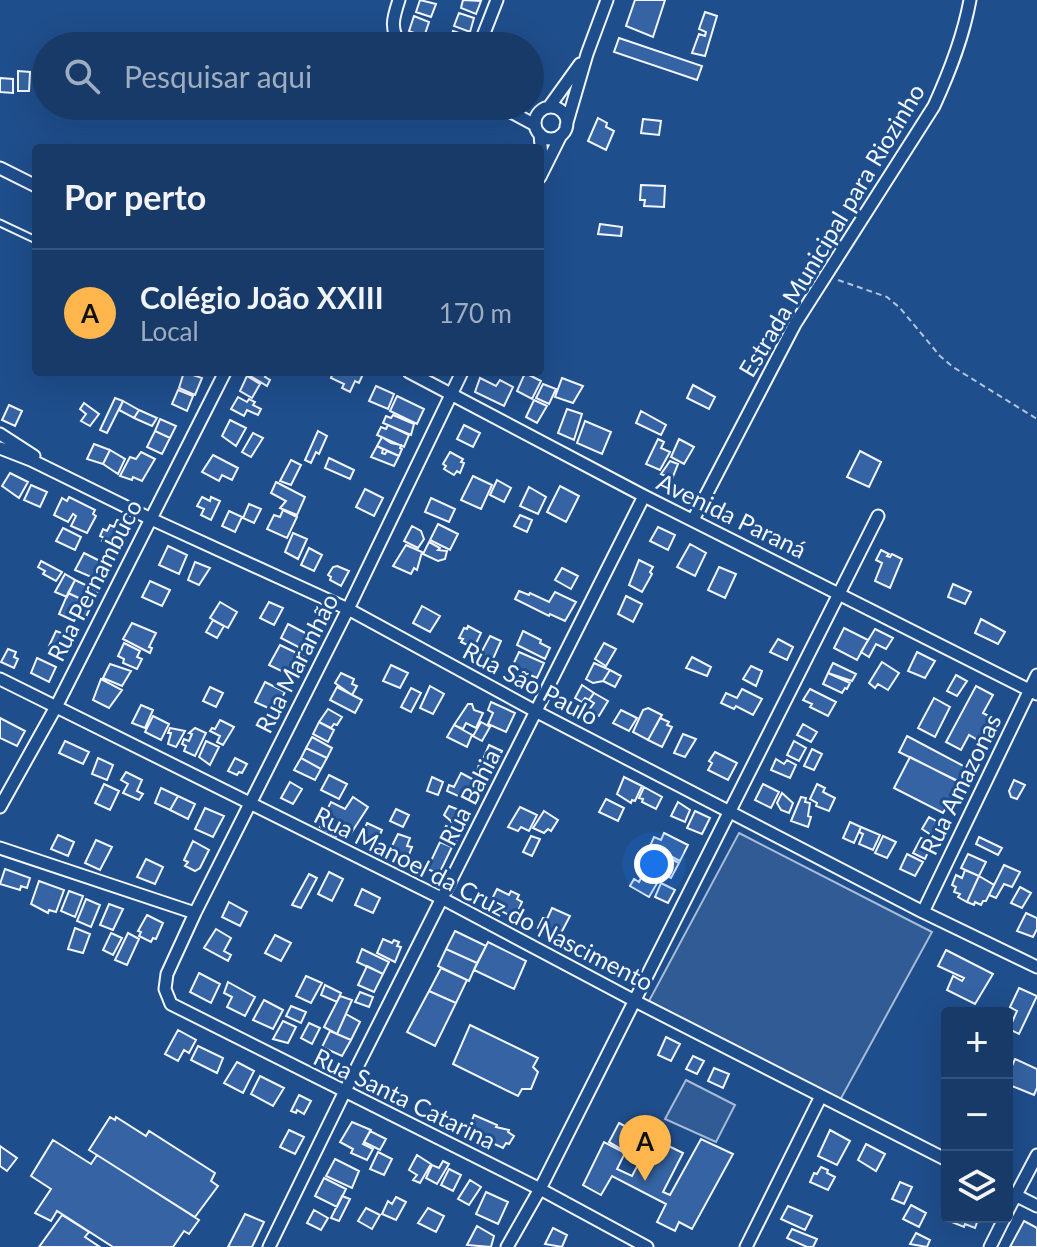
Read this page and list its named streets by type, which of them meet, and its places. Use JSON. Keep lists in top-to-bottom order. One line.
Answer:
{"streets":{"street":["Estrada Municipal para Riozinho","Avenida Paraná","Rua Pernambuco","Rua Maranhão","Rua São Paulo","Rua Amazonas","Rua Bahia","Rua Manoel da Cruz do Nascimento","Rua Santa Catarina"]},"crossings":[["Estrada Municipal para Riozinho","Avenida Paraná"],["Avenida Paraná","Rua Maranhão"],["Avenida Paraná","Rua Amazonas"],["Avenida Paraná","Rua Bahia"],["Rua Pernambuco","Rua São Paulo"],["Rua Pernambuco","Rua Manoel da Cruz do Nascimento"],["Rua Maranhão","Rua São Paulo"],["Rua Maranhão","Rua Manoel da Cruz do Nascimento"],["Rua Maranhão","Rua Santa Catarina"],["Rua São Paulo","Rua Amazonas"],["Rua São Paulo","Rua Bahia"],["Rua Bahia","Rua Manoel da Cruz do Nascimento"],["Rua Bahia","Rua Santa Catarina"]],"page":{"search":"Pesquisar aqui","heading":"Por perto","list":[{"mark":"A","name":"Colégio João XXIII","note":"Local","value":"170 m"}],"map_buttons":["+","−"],"pins":"A"}}
